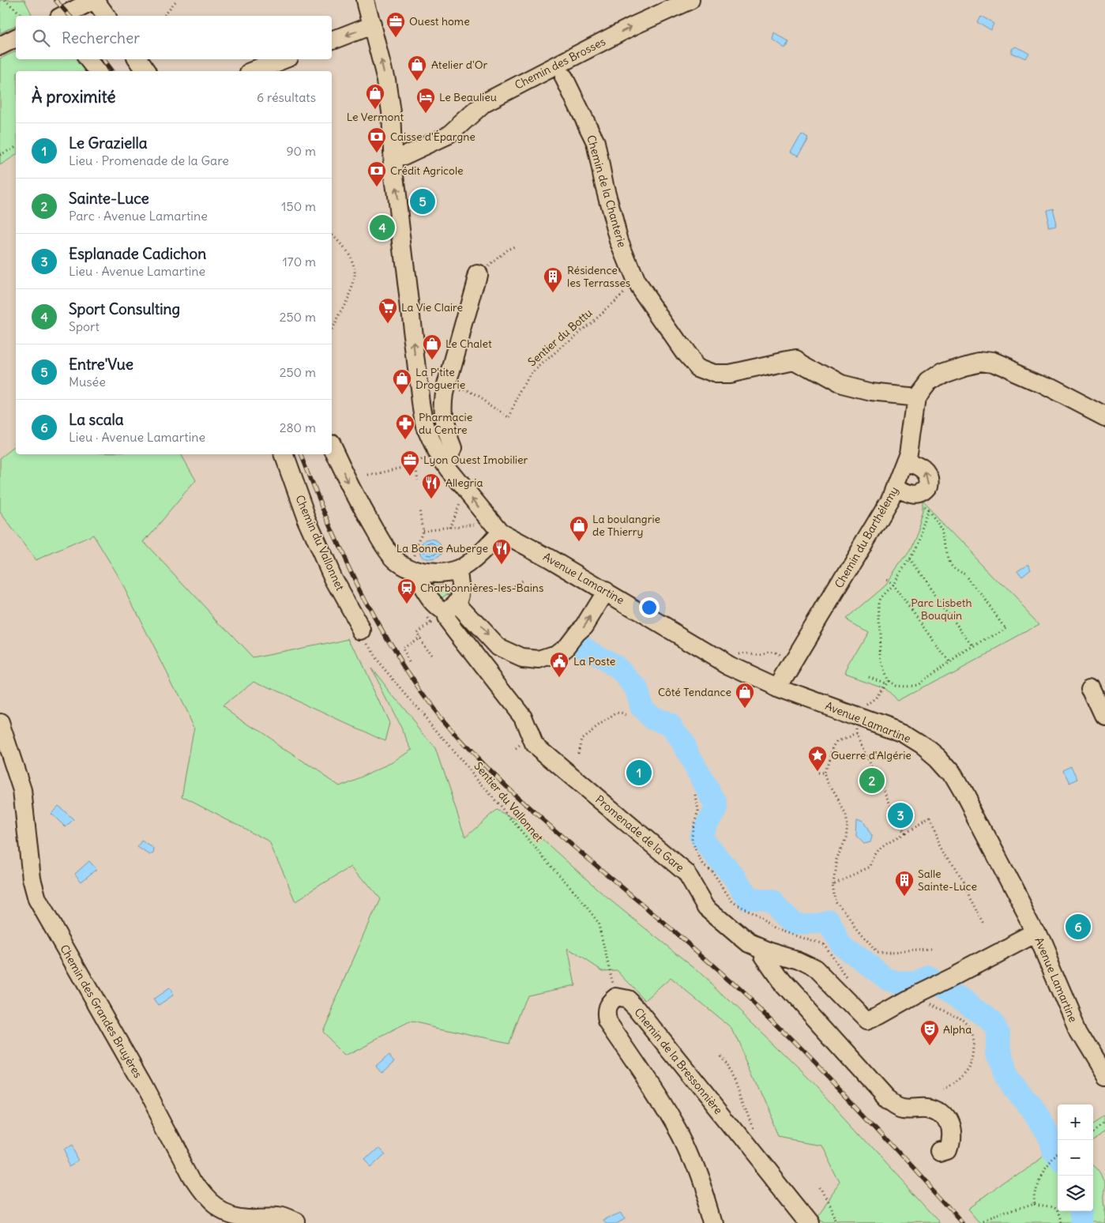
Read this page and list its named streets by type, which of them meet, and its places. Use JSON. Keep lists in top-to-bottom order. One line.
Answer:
{"streets":{"street":["Chemin des Brosses","Chemin de la Chanterie","Chemin du Barthélemy","Chemin du Vallonnet","Avenue Lamartine","Promenade de la Gare","Chemin des Grandes Bruyères","Chemin de la Bressonnière"],"path":["Sentier du Bottu","Sentier du Vallonnet"]},"crossings":[["Chemin de la Chanterie","Sentier du Bottu"],["Chemin de la Chanterie","Chemin du Barthélemy"],["Chemin du Barthélemy","Avenue Lamartine"],["Chemin du Vallonnet","Sentier du Vallonnet"],["Avenue Lamartine","Promenade de la Gare"],["Sentier du Vallonnet","Chemin de la Bressonnière"]],"one_way":["Chemin des Brosses"],"parks":["Parc Lisbeth Bouquin"],"places":{"office":["Ouest home","Lyon Ouest Imobilier"],"shop":["Atelier d'Or","Le Vermont","Le Chalet","La P'tite Droguerie","La boulangrie de Thierry","Côté Tendance"],"hotel":["Le Beaulieu"],"bank":["Caisse d'Épargne","Crédit Agricole"],"building":["Résidence les Terrasses","Salle Sainte-Luce"],"supermarket":["La Vie Claire"],"pharmacy":["Pharmacie du Centre"],"restaurant":["Allegria","La Bonne Auberge"],"station":["Charbonnières-les-Bains"],"public building":["La Poste"],"place":["Guerre d'Algérie"],"theatre":["Alpha"]},"page":{"search":"Rechercher","heading":["À proximité","6 résultats"],"list":[{"mark":"1","name":"Le Graziella","note":"Lieu · Promenade de la Gare","value":"90 m"},{"mark":"2","name":"Sainte-Luce","note":"Parc · Avenue Lamartine","value":"150 m"},{"mark":"3","name":"Esplanade Cadichon","note":"Lieu · Avenue Lamartine","value":"170 m"},{"mark":"4","name":"Sport Consulting","note":"Sport","value":"250 m"},{"mark":"5","name":"Entre'Vue","note":"Musée","value":"250 m"},{"mark":"6","name":"La scala","note":"Lieu · Avenue Lamartine","value":"280 m"}],"pins":["5","4","1","2","3","6"],"map_buttons":["+","−"]}}
